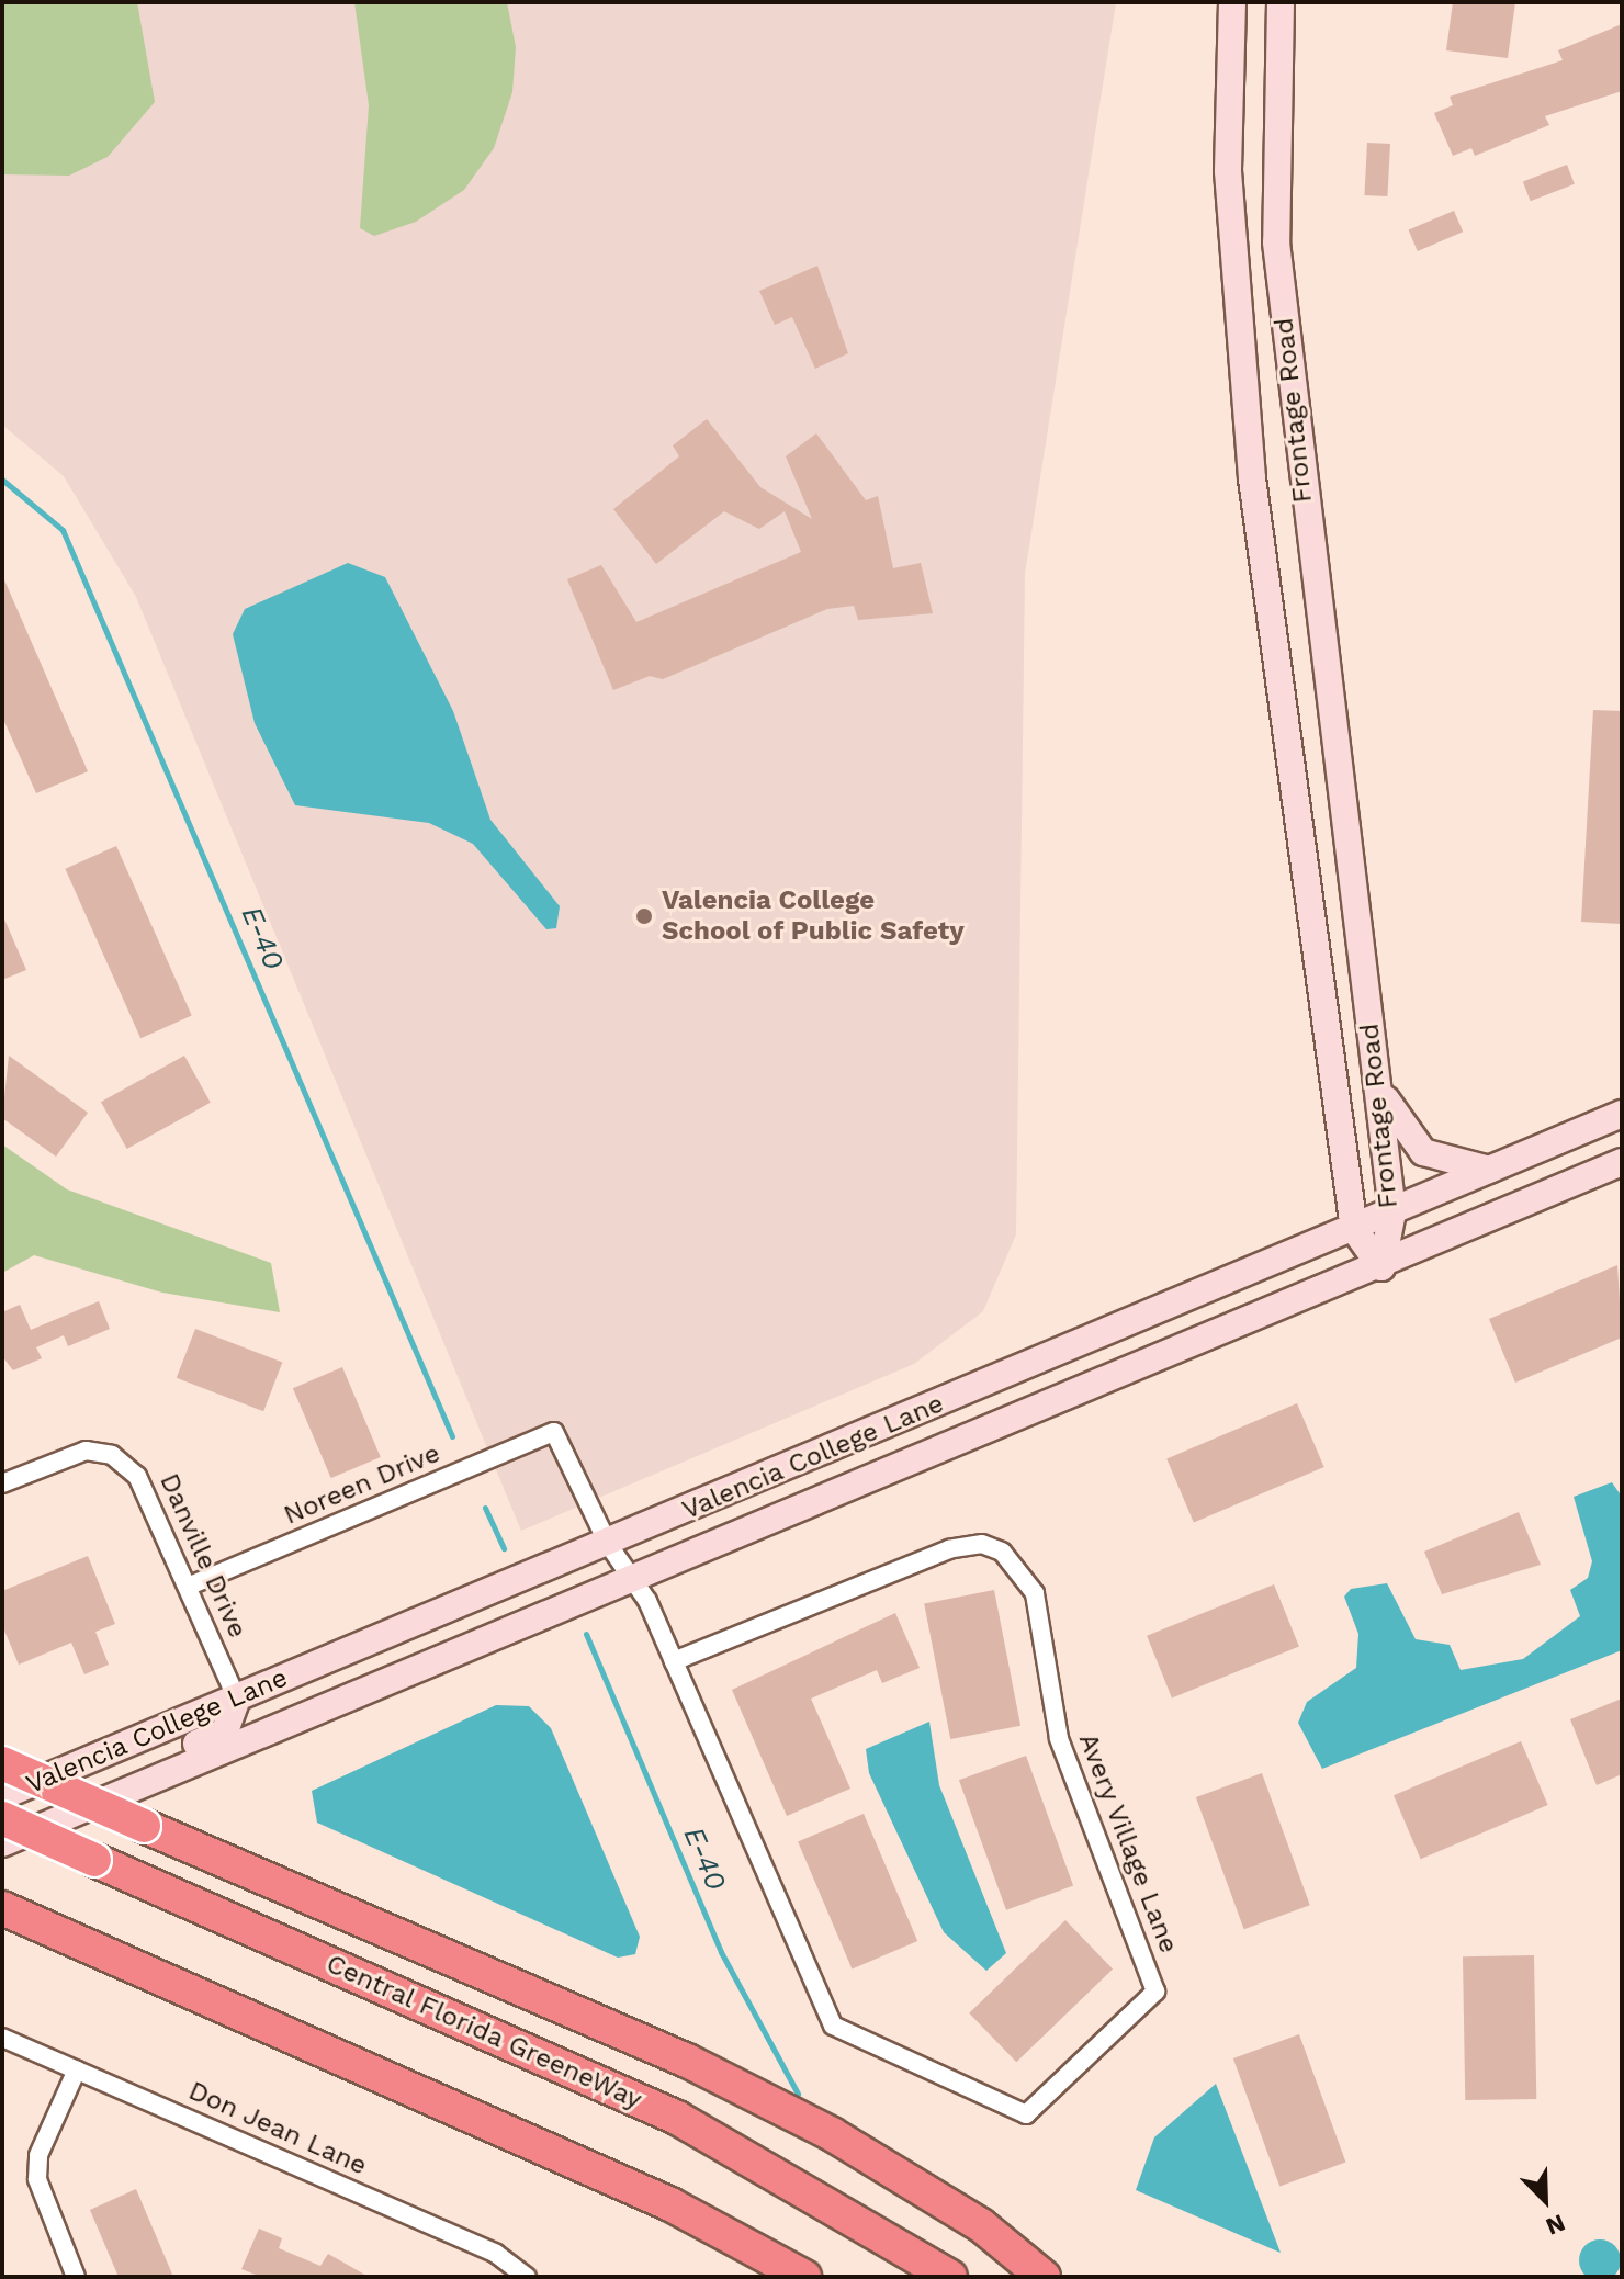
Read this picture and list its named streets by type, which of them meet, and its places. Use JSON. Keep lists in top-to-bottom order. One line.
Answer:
{"streets":{"highway":["Central Florida GreeneWay"],"street":["Frontage Road","Valencia College Lane","Noreen Drive","Danville Drive","Avery Village Lane","Don Jean Lane"]},"crossings":[["Frontage Road","Valencia College Lane"],["Valencia College Lane","Danville Drive"],["Valencia College Lane","Avery Village Lane"],["Noreen Drive","Danville Drive"],["Noreen Drive","Avery Village Lane"]],"water":["E-40"],"places":["Valencia College School of Public Safety"],"north":"bottom right"}
